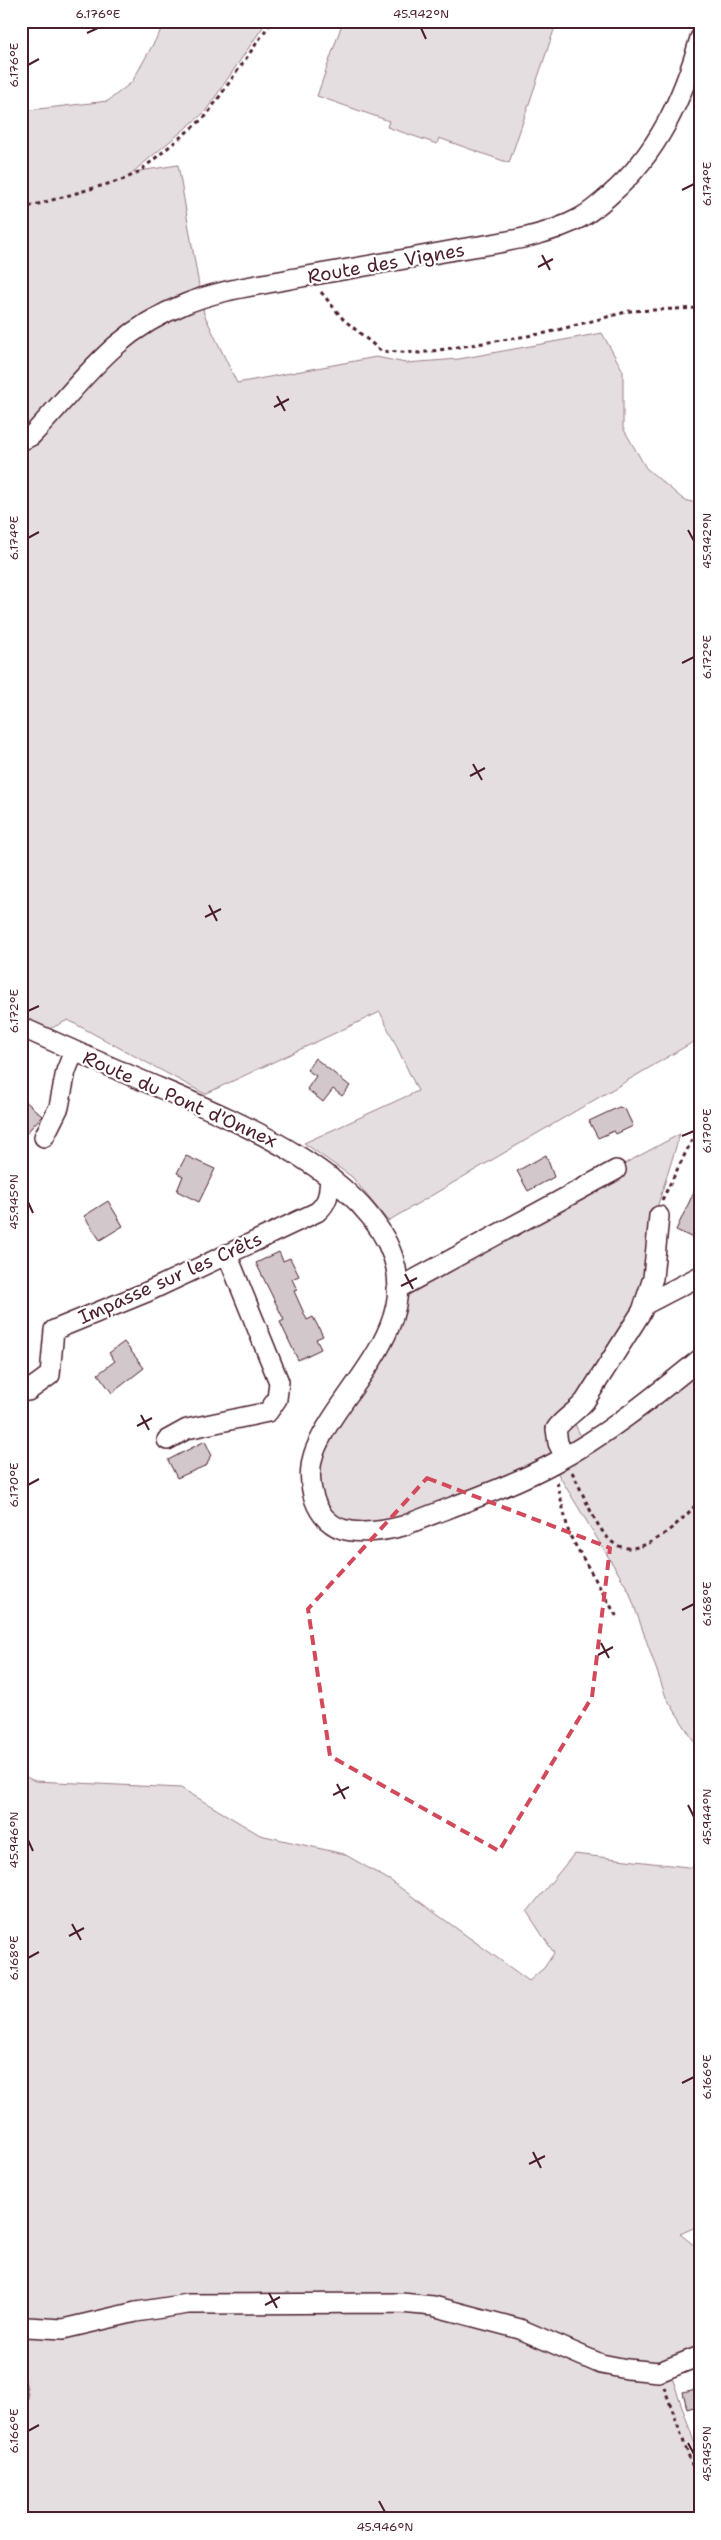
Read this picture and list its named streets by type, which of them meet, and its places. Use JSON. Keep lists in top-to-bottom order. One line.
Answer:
{"streets":{"street":["Route des Vignes","Route du Pont d'Onnex","Impasse sur les Crêts"]},"crossings":[["Route du Pont d'Onnex","Impasse sur les Crêts"]],"coordinates":["6.176°E","45.942°N","6.174°E","6.172°E","6.170°E","45.945°N","6.168°E","45.944°N","45.946°N","6.166°E"]}
